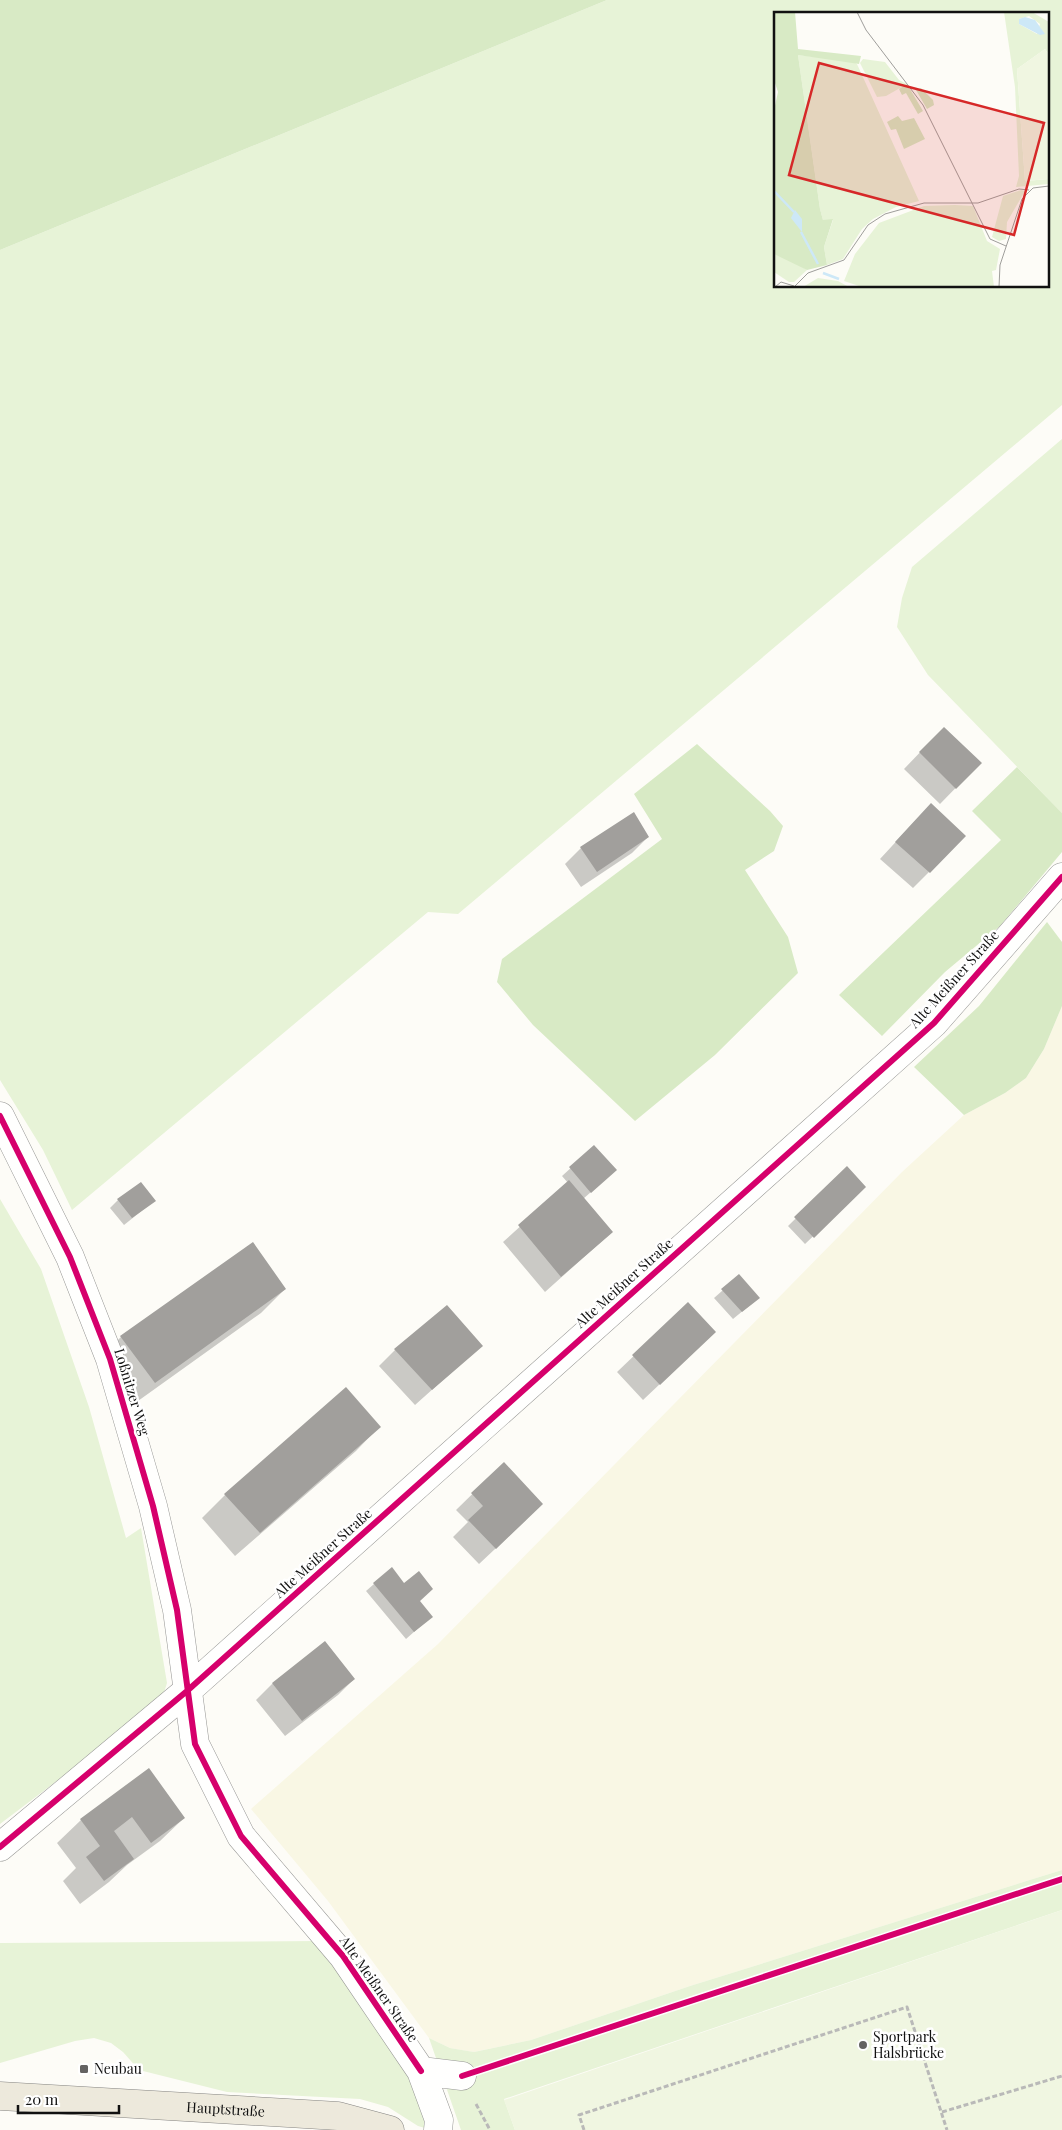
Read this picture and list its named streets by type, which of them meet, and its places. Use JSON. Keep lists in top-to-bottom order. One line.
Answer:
{"streets":{"main road":["Hauptstraße"],"street":["Alte Meißner Straße","Loßnitzer Weg"]},"crossings":[["Alte Meißner Straße","Loßnitzer Weg"]],"places":{"other":["Sportpark Halsbrücke"],"transit":["Neubau"]},"scale_bar":"20 m"}
